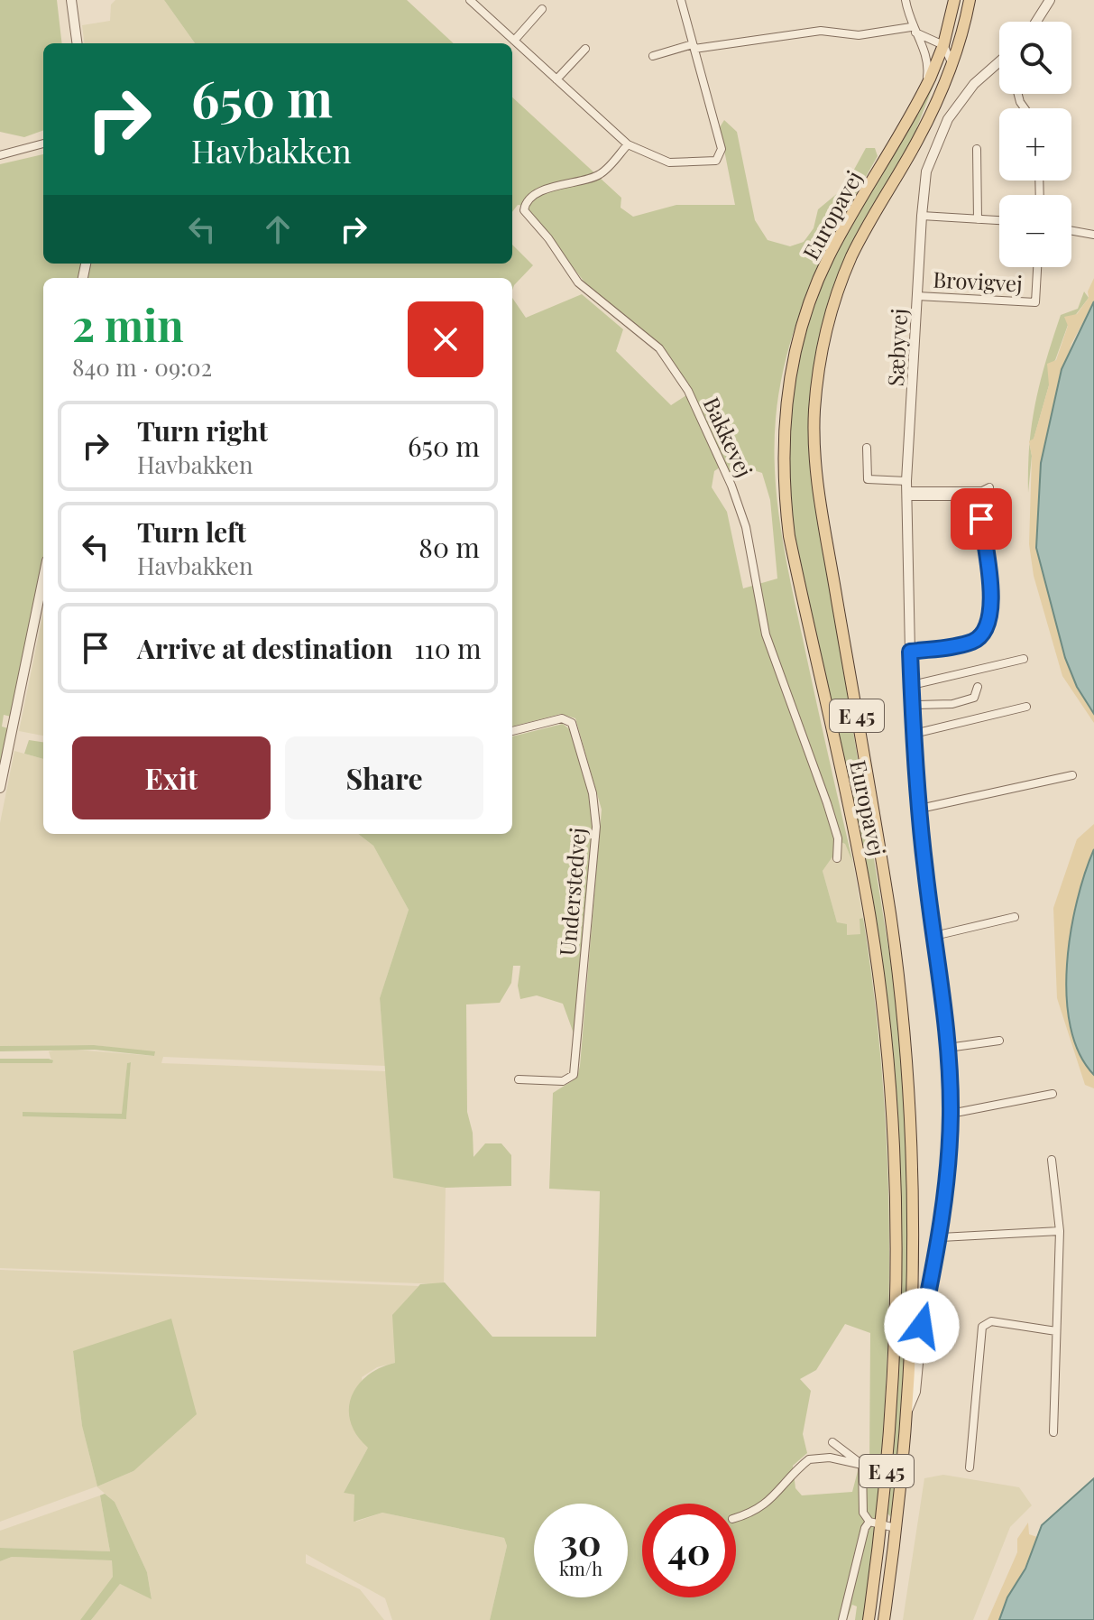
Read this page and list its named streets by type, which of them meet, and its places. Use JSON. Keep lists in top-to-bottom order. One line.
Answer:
{"streets":{"main road":["Europavej","E 45"],"street":["Brovigvej","Sæbyvej","Bakkevej","Understedvej"]},"crossings":[["Europavej","Sæbyvej"],["Brovigvej","Sæbyvej"]],"page":{"map_buttons":["+","−"],"turn":["650 m","Havbakken"],"heading":["2 min","840 m · 09:02"],"list":[{"name":"Turn right","note":"Havbakken","value":"650 m"},{"name":"Turn left","note":"Havbakken","value":"80 m"},{"name":"Arrive at destination","value":"110 m"}],"buttons":["Exit","Share"],"speed":"30 km/h","limit":"40"}}
